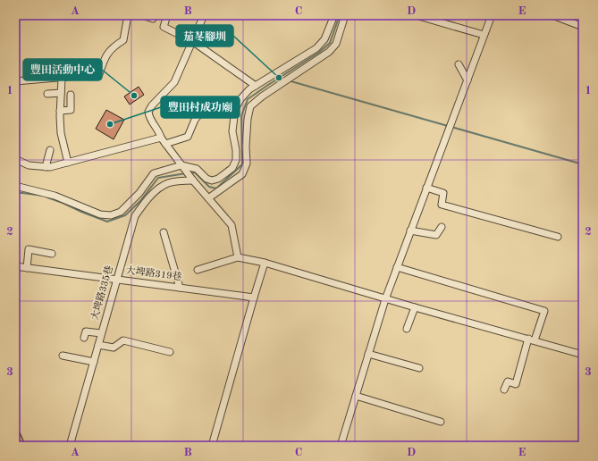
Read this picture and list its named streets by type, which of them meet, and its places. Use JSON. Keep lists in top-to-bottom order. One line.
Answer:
{"streets":{"street":["大埤路319巷","大埤路335巷"]},"crossings":[["大埤路319巷","大埤路335巷"]],"places":["茄苳腳圳","豐田活動中心","豐田村成功廟"],"grid":{"columns":["A","B","C","D","E"],"rows":["1","2","3"]}}
